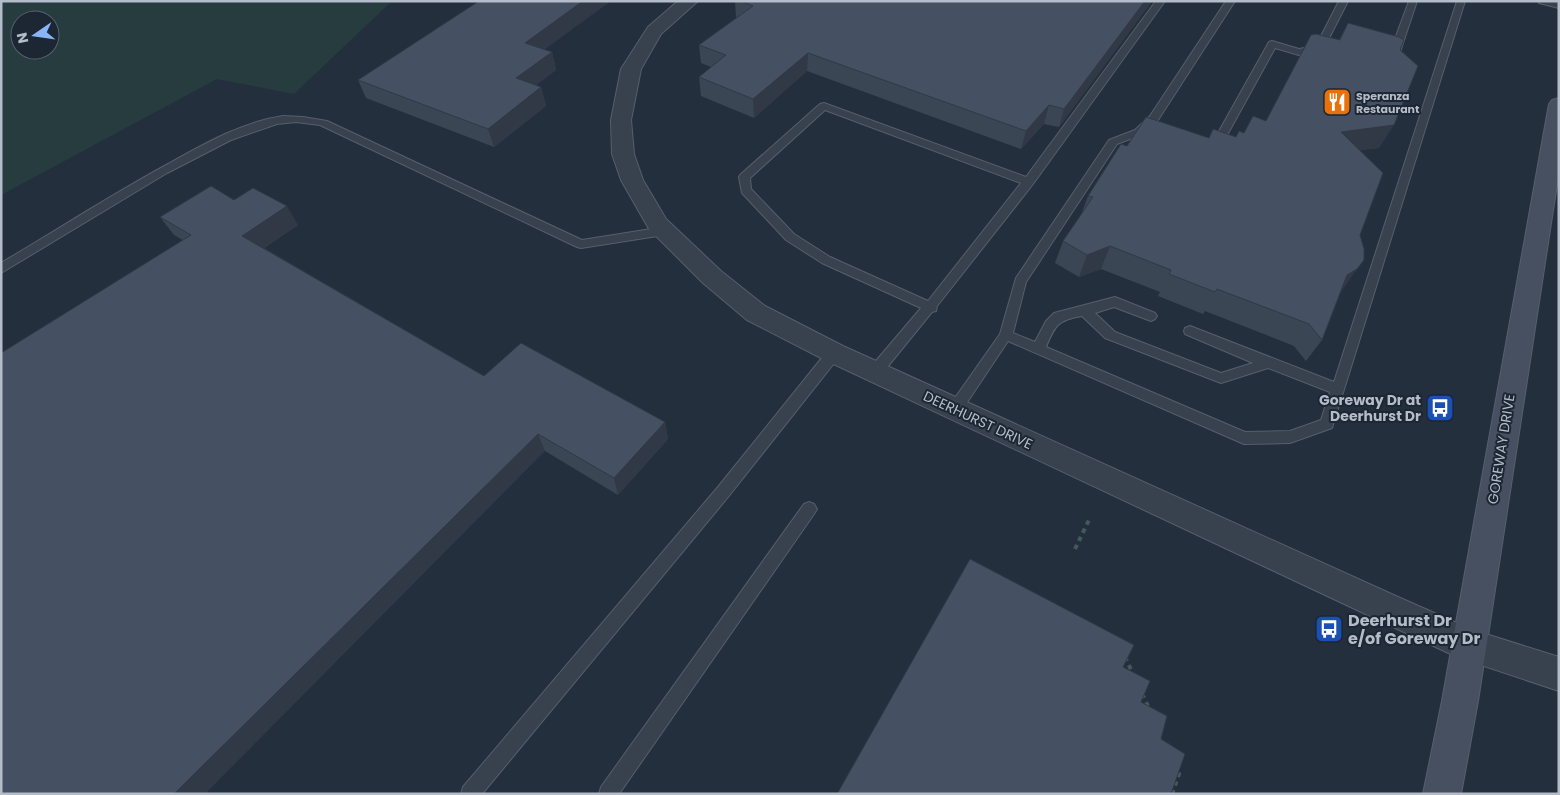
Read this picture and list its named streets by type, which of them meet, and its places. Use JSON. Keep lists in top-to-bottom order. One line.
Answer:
{"streets":{"main road":["GOREWAY DRIVE"],"street":["DEERHURST DRIVE"]},"crossings":[["DEERHURST DRIVE","GOREWAY DRIVE"]],"places":{"restaurant":["Speranza Restaurant"],"bus stop":["Goreway Dr at Deerhurst Dr","Deerhurst Dr e/of Goreway Dr"]},"north":"left"}
